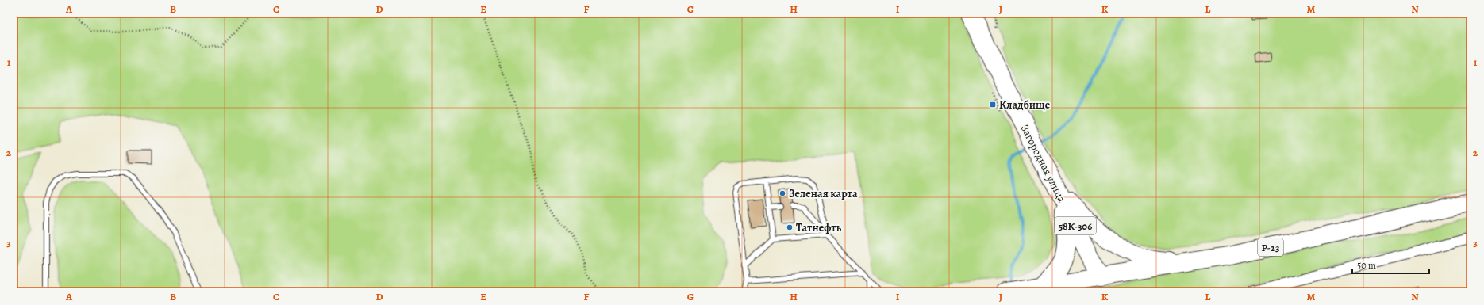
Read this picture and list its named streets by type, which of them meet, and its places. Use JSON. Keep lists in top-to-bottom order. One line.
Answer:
{"streets":{"highway":["Загородная улица","58К-306","Р-23"]},"crossings":[["Загородная улица","Р-23"]],"places":{"transit":["Кладбище"],"other":["Зеленая карта","Татнефть"]},"scale_bar":"50 m","grid":{"columns":["A","B","C","D","E","F","G","H","I","J","K","L","M","N"],"rows":["1","2","3"]}}
